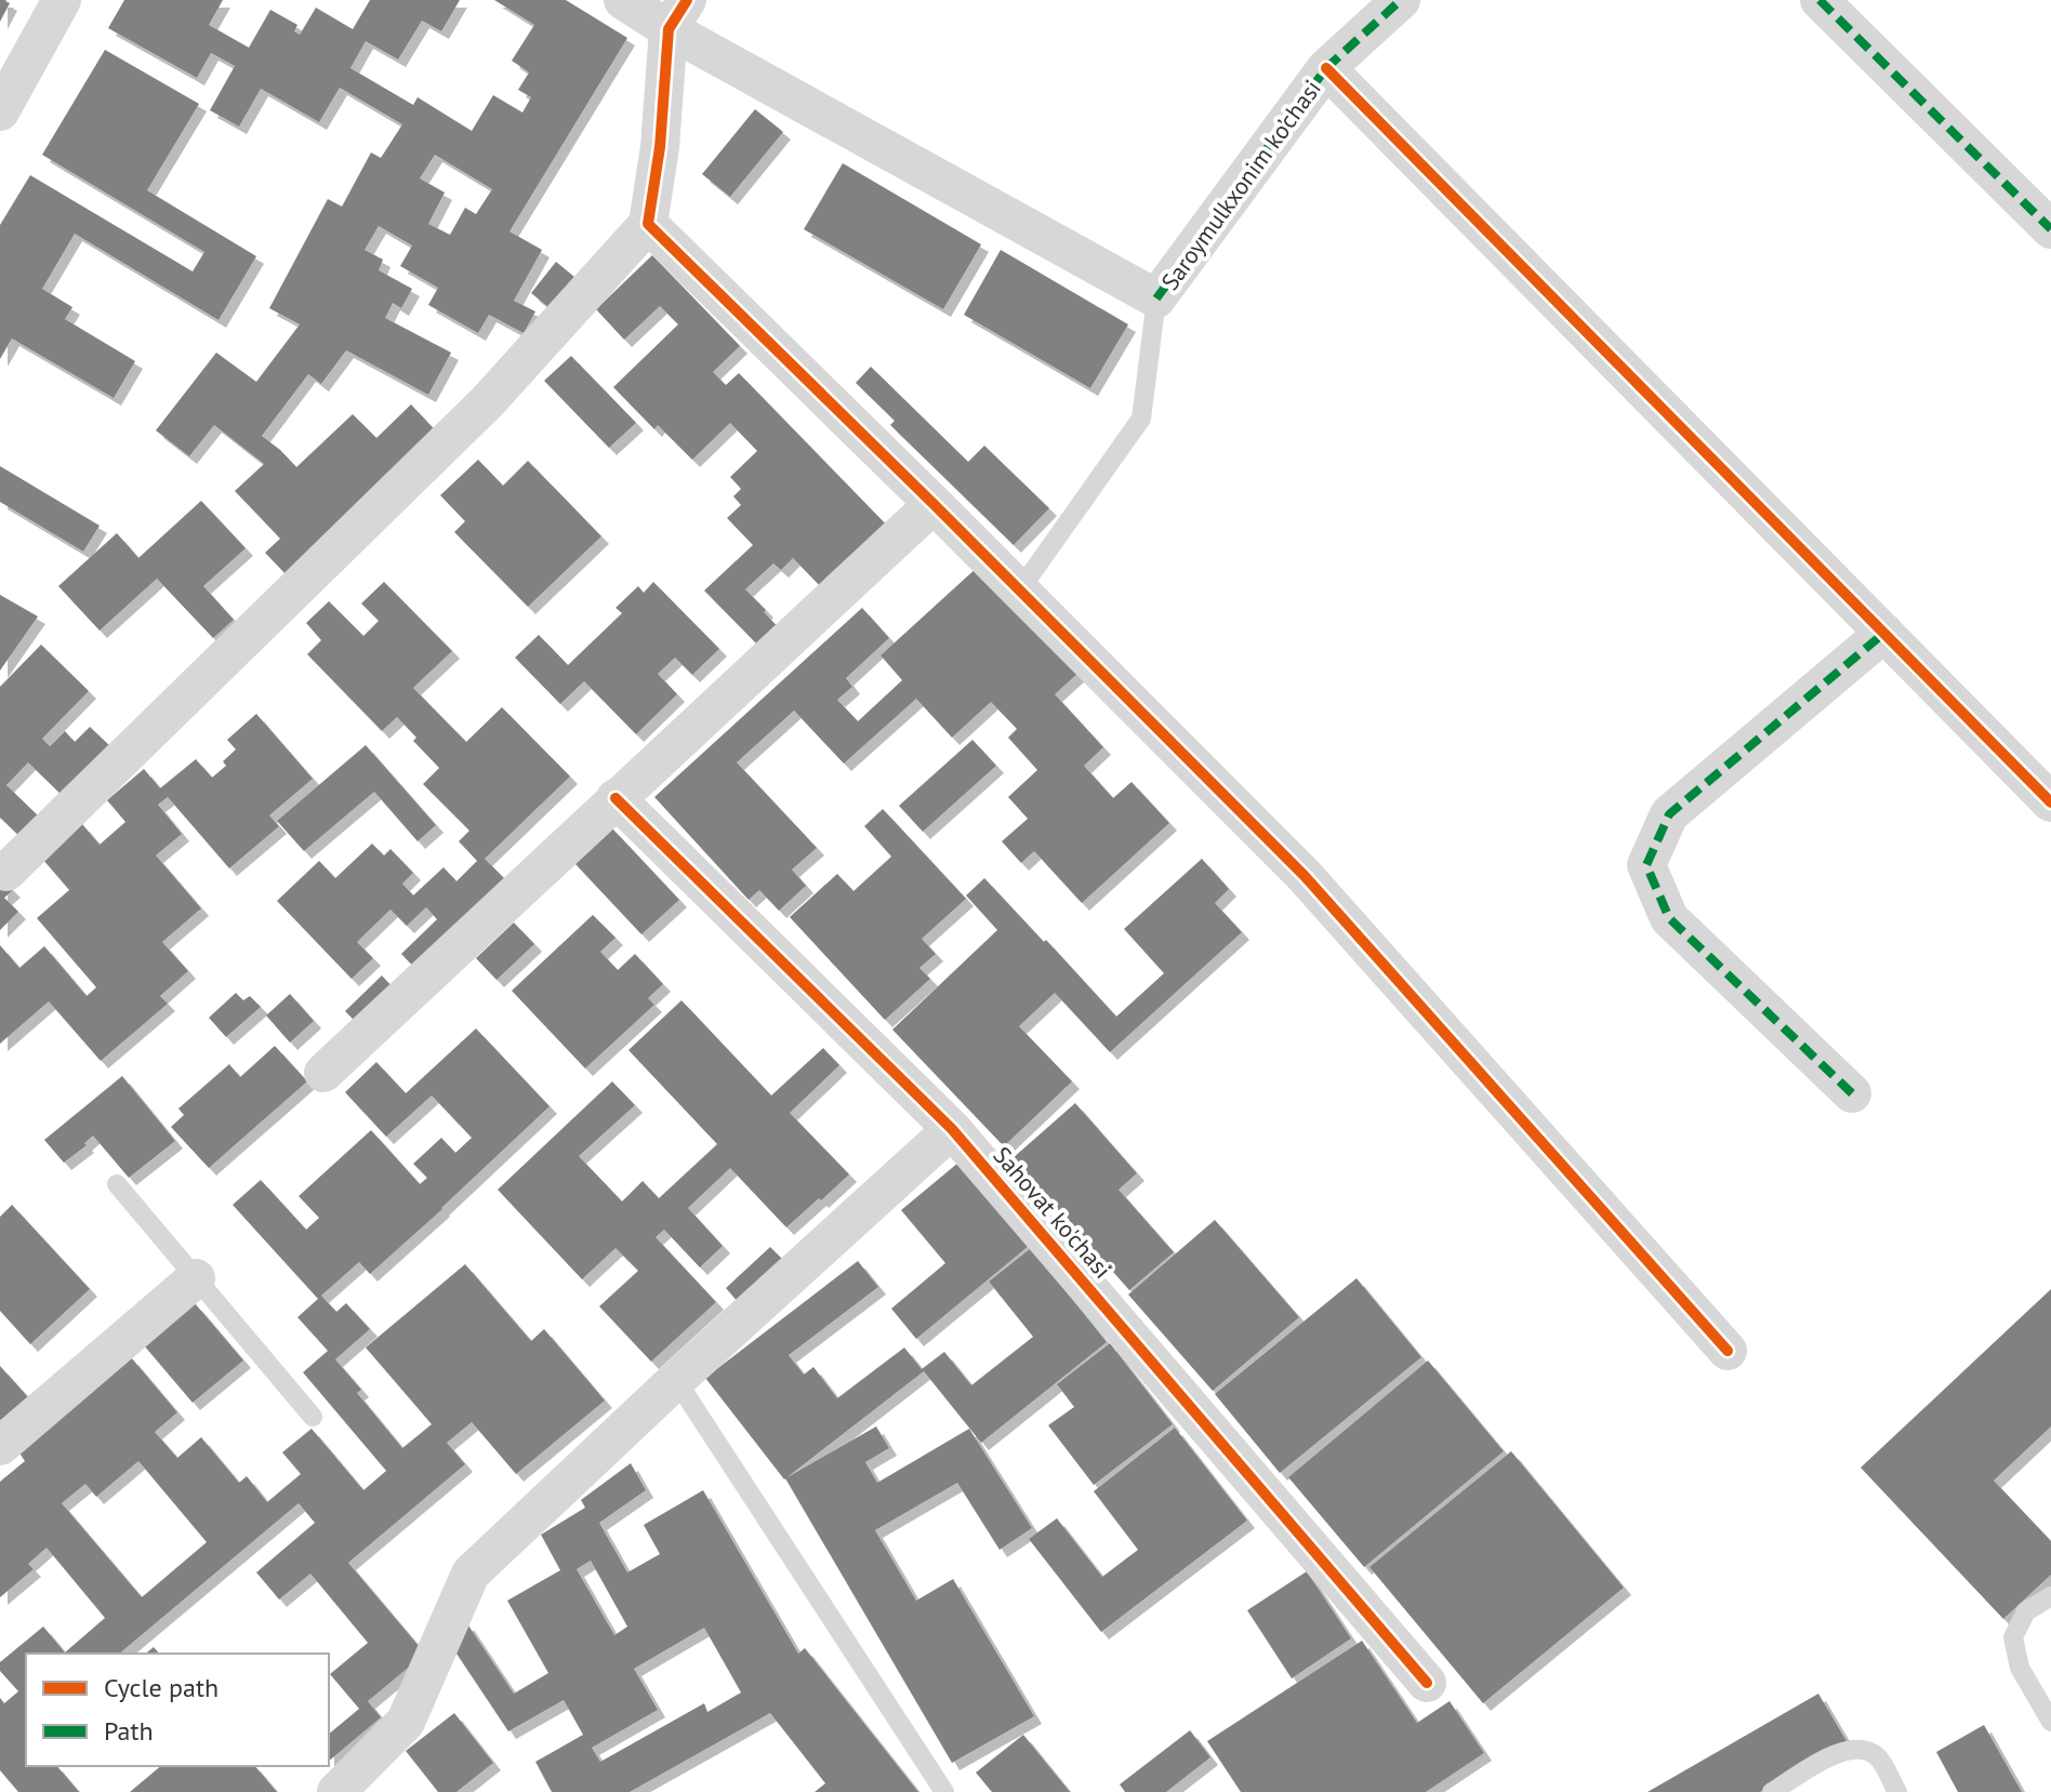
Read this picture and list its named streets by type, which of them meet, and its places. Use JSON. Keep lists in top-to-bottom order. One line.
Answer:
{"streets":{"street":["Saroymulkxonim ko’chasi","Sahovat ko'chasi"]},"legend":["Cycle path","Path"]}
